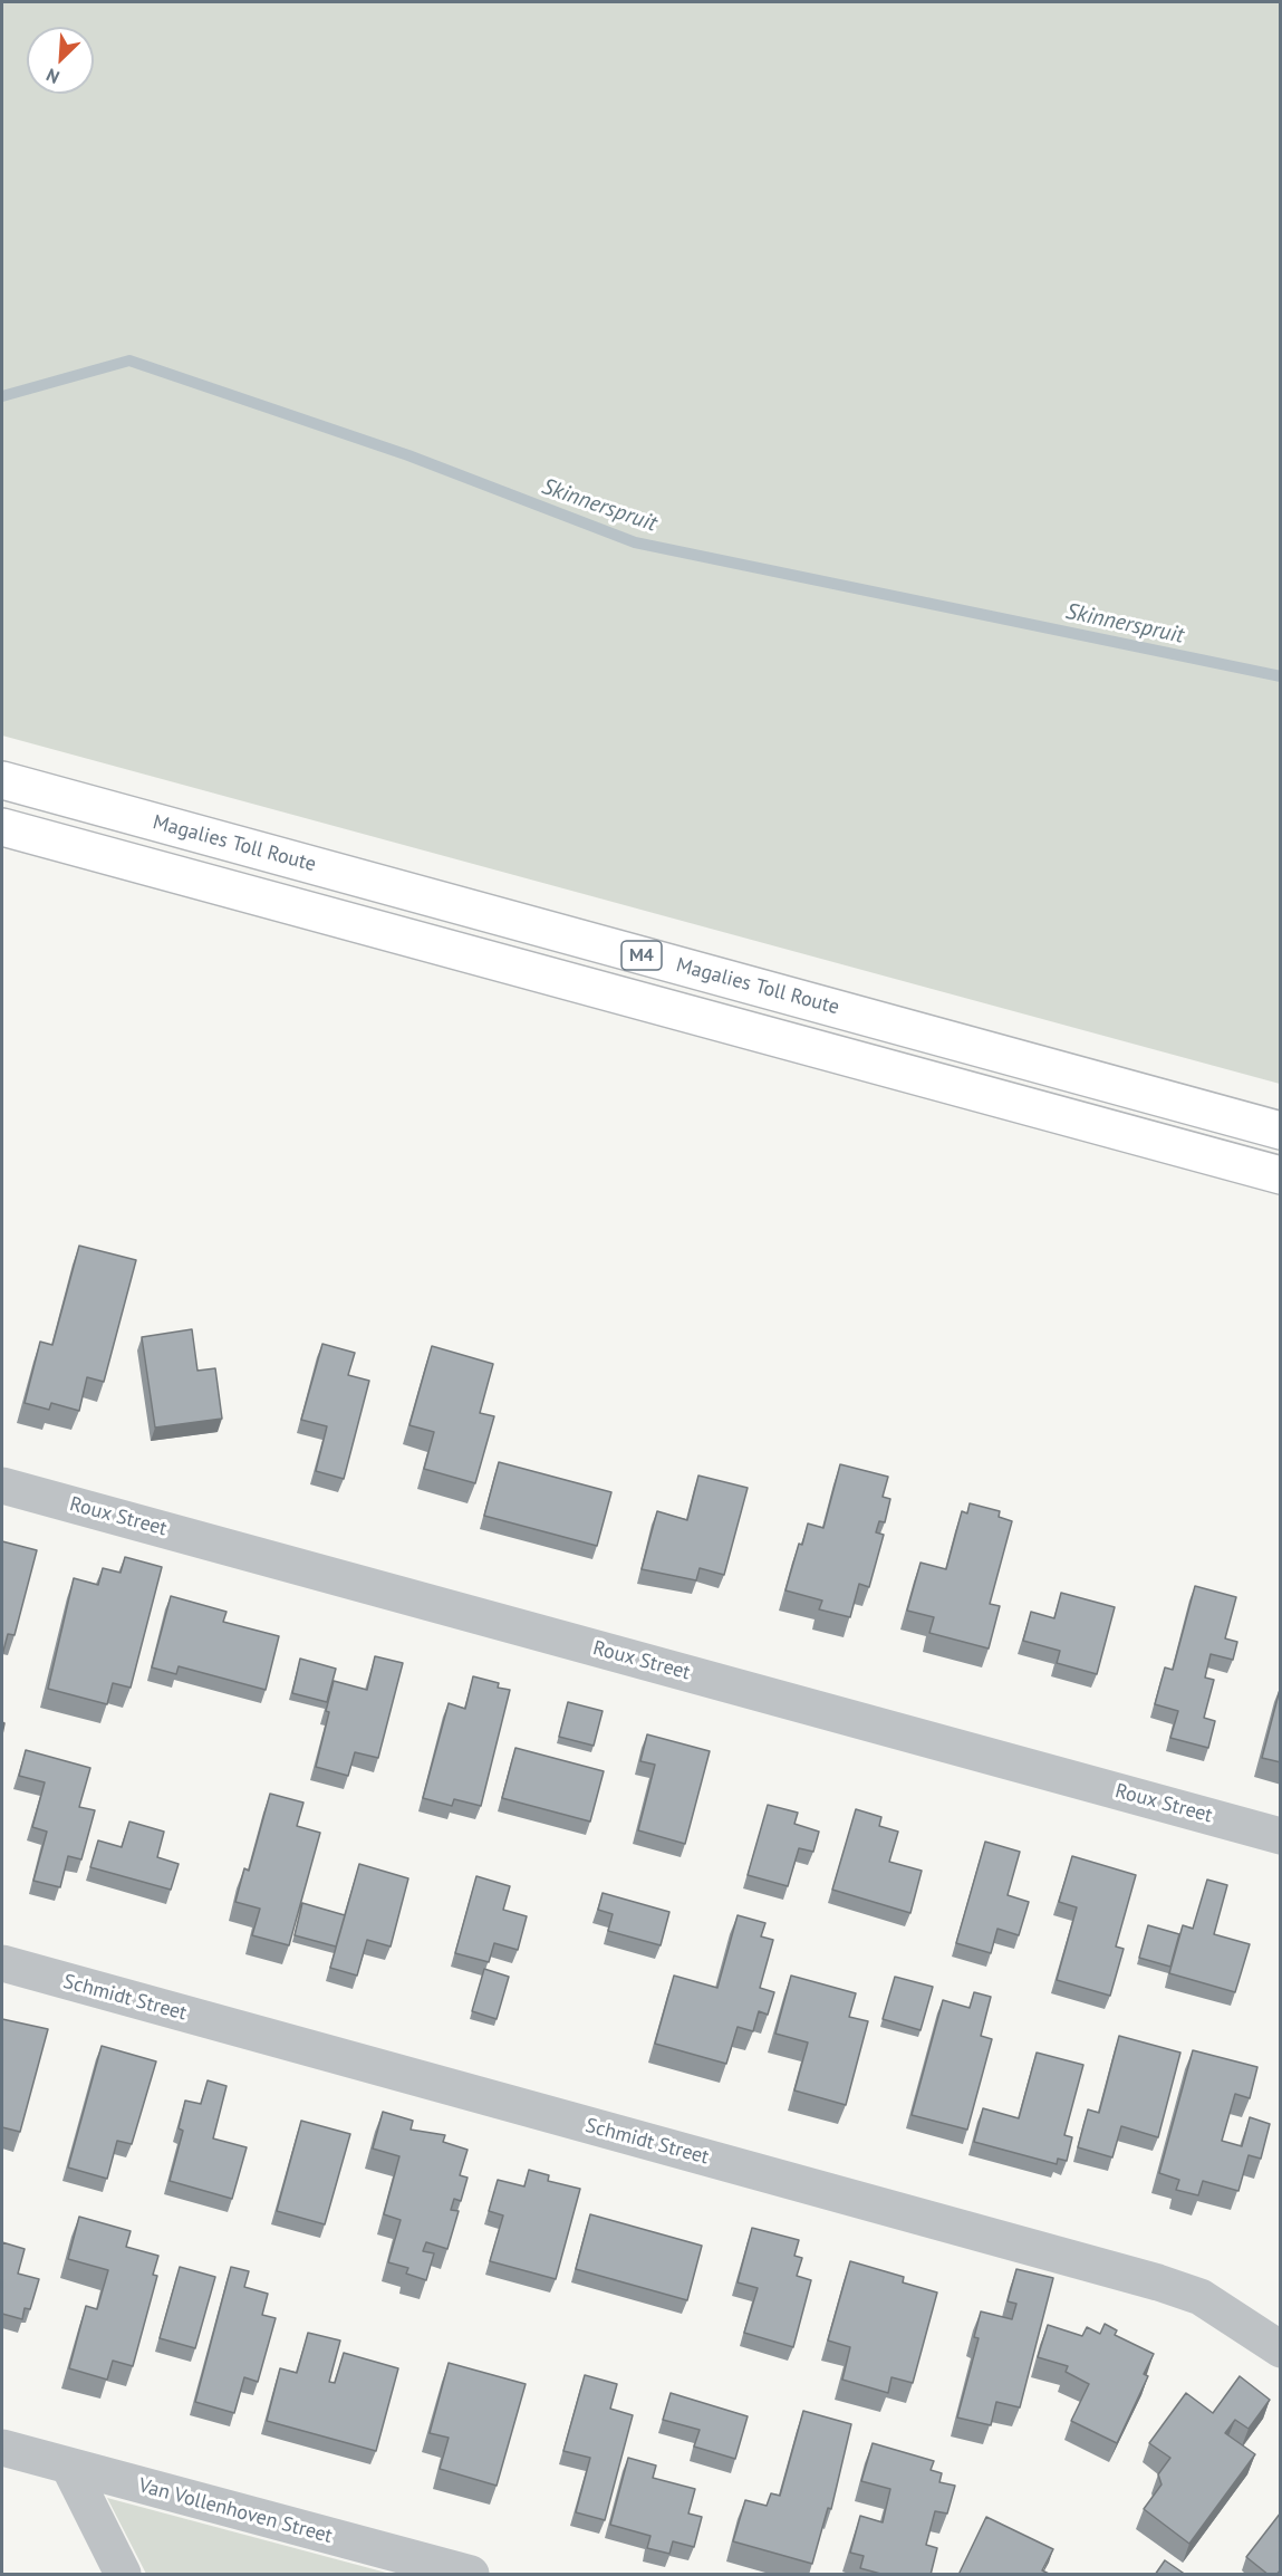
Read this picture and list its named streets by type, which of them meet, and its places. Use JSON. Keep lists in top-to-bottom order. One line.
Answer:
{"streets":{"highway":["Magalies Toll Route","M4"],"street":["Roux Street","Schmidt Street","Van Vollenhoven Street"]},"water":["Skinnerspruit"],"north":"bottom left"}
